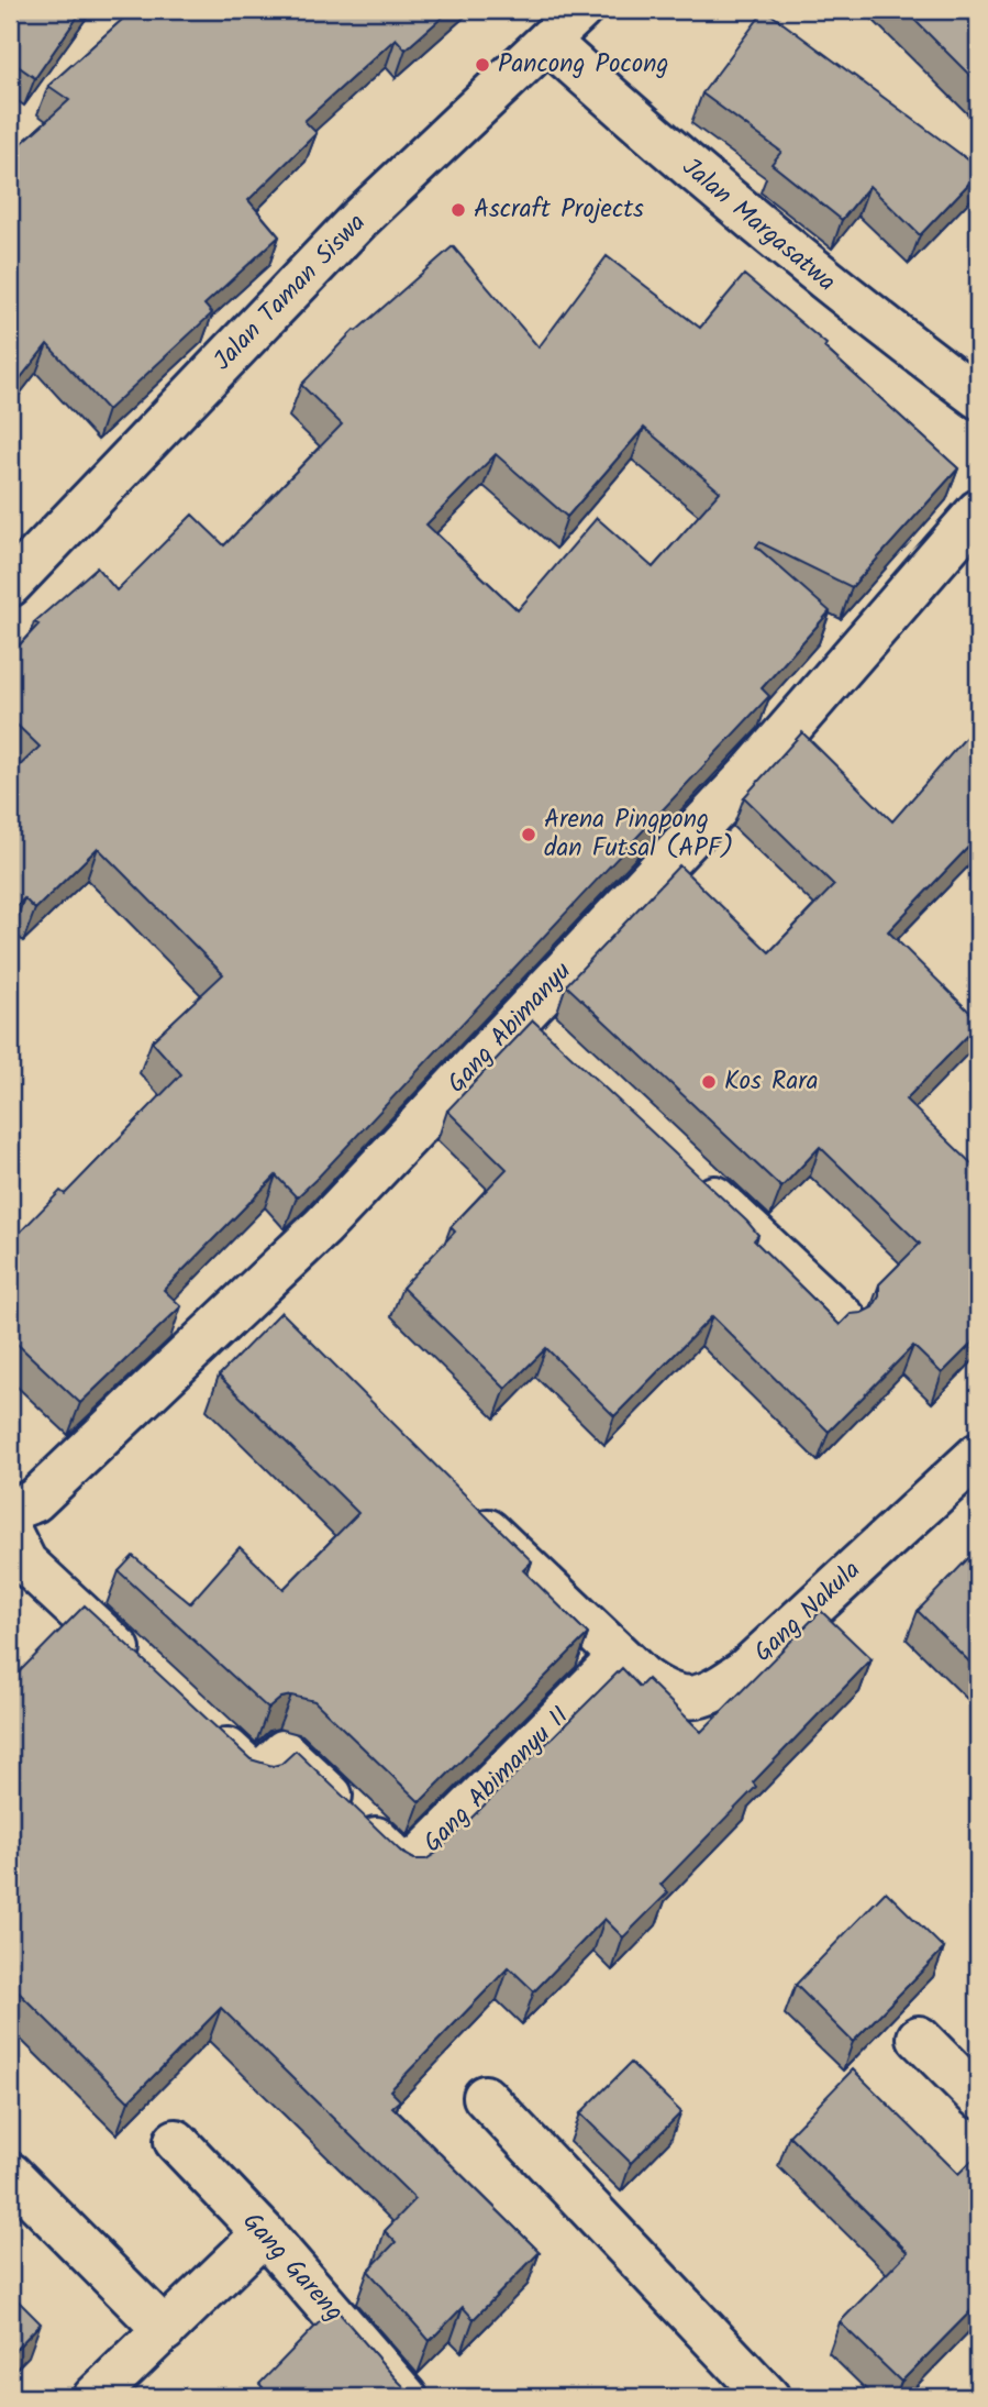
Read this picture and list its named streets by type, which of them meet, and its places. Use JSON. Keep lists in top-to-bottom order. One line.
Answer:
{"streets":{"street":["Jalan Margasatwa","Jalan Taman Siswa","Gang Abimanyu","Gang Nakula","Gang Abimanyu II","Gang Gareng"]},"crossings":[["Jalan Margasatwa","Jalan Taman Siswa"],["Gang Nakula","Gang Abimanyu II"]],"places":["Pancong Pocong","Ascraft Projects","Arena Pingpong dan Futsal (APF)","Kos Rara"]}
